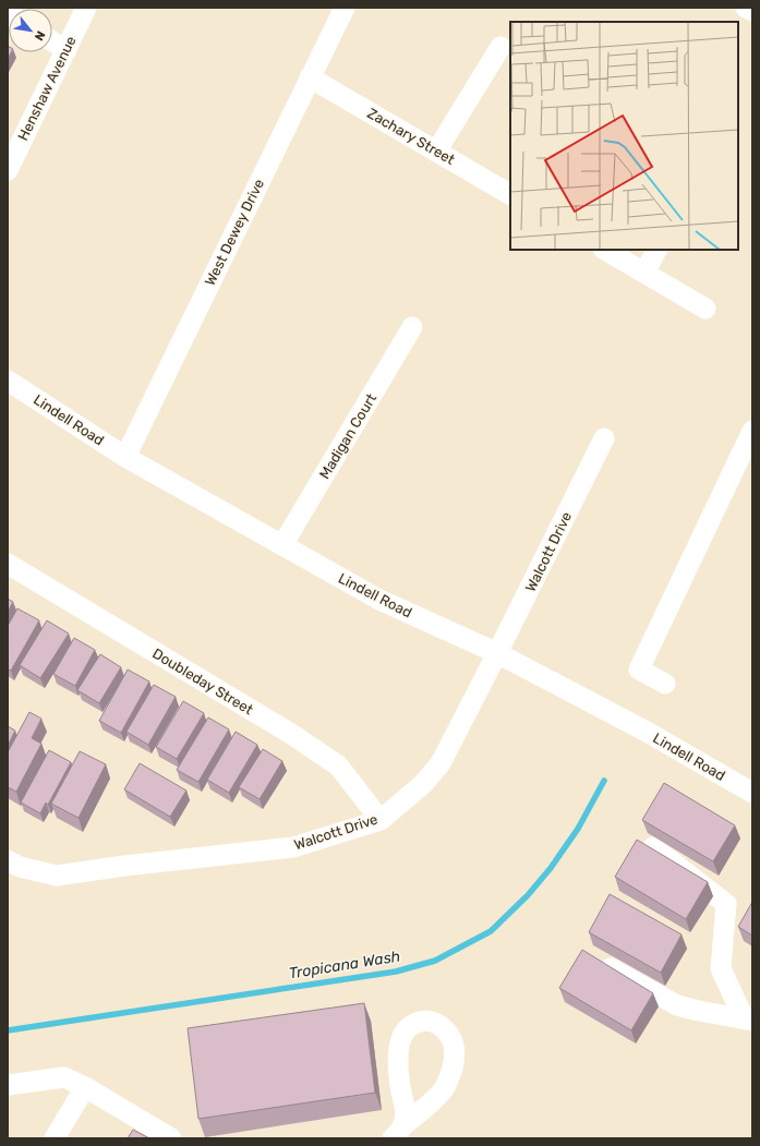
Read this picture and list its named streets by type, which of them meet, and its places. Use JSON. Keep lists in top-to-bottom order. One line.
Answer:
{"streets":{"street":["Henshaw Avenue","Zachary Street","West Dewey Drive","Lindell Road","Madigan Court","Walcott Drive","Doubleday Street"]},"crossings":[["Zachary Street","West Dewey Drive"],["West Dewey Drive","Lindell Road"],["Lindell Road","Madigan Court"],["Lindell Road","Walcott Drive"],["Walcott Drive","Doubleday Street"]],"water":["Tropicana Wash"],"north":"bottom right"}
